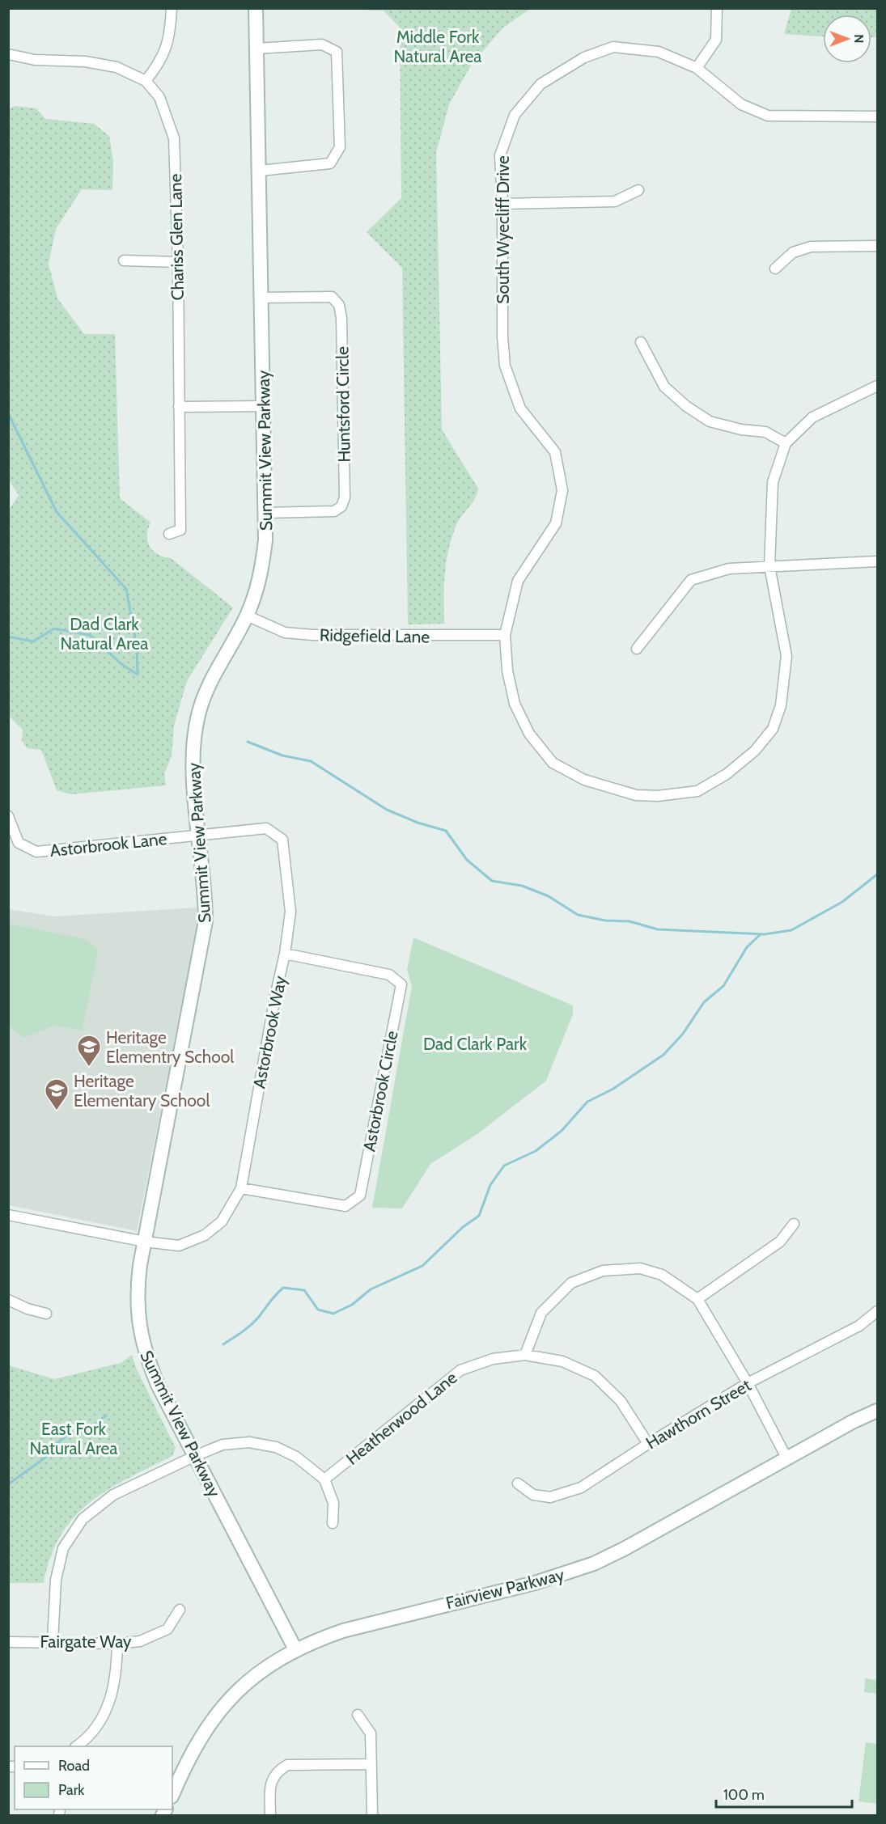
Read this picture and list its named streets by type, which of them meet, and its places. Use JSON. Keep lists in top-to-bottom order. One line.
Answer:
{"streets":{"street":["South Wyecliff Drive","Chariss Glen Lane","Huntsford Circle","Summit View Parkway","Ridgefield Lane","Astorbrook Lane","Astorbrook Way","Astorbrook Circle","Hawthorn Street","Heatherwood Lane","Fairview Parkway","Fairgate Way"]},"crossings":[["South Wyecliff Drive","Ridgefield Lane"],["Huntsford Circle","Summit View Parkway"],["Summit View Parkway","Ridgefield Lane"],["Summit View Parkway","Astorbrook Lane"],["Summit View Parkway","Astorbrook Way"],["Summit View Parkway","Fairview Parkway"],["Astorbrook Lane","Astorbrook Way"],["Astorbrook Way","Astorbrook Circle"],["Hawthorn Street","Heatherwood Lane"]],"parks":["Middle Fork Natural Area","Dad Clark Natural Area","Dad Clark Park","East Fork Natural Area"],"places":{"school or university":["Heritage Elementry School","Heritage Elementary School"]},"legend":["Road","Park"],"scale_bar":"100 m","north":"right"}
